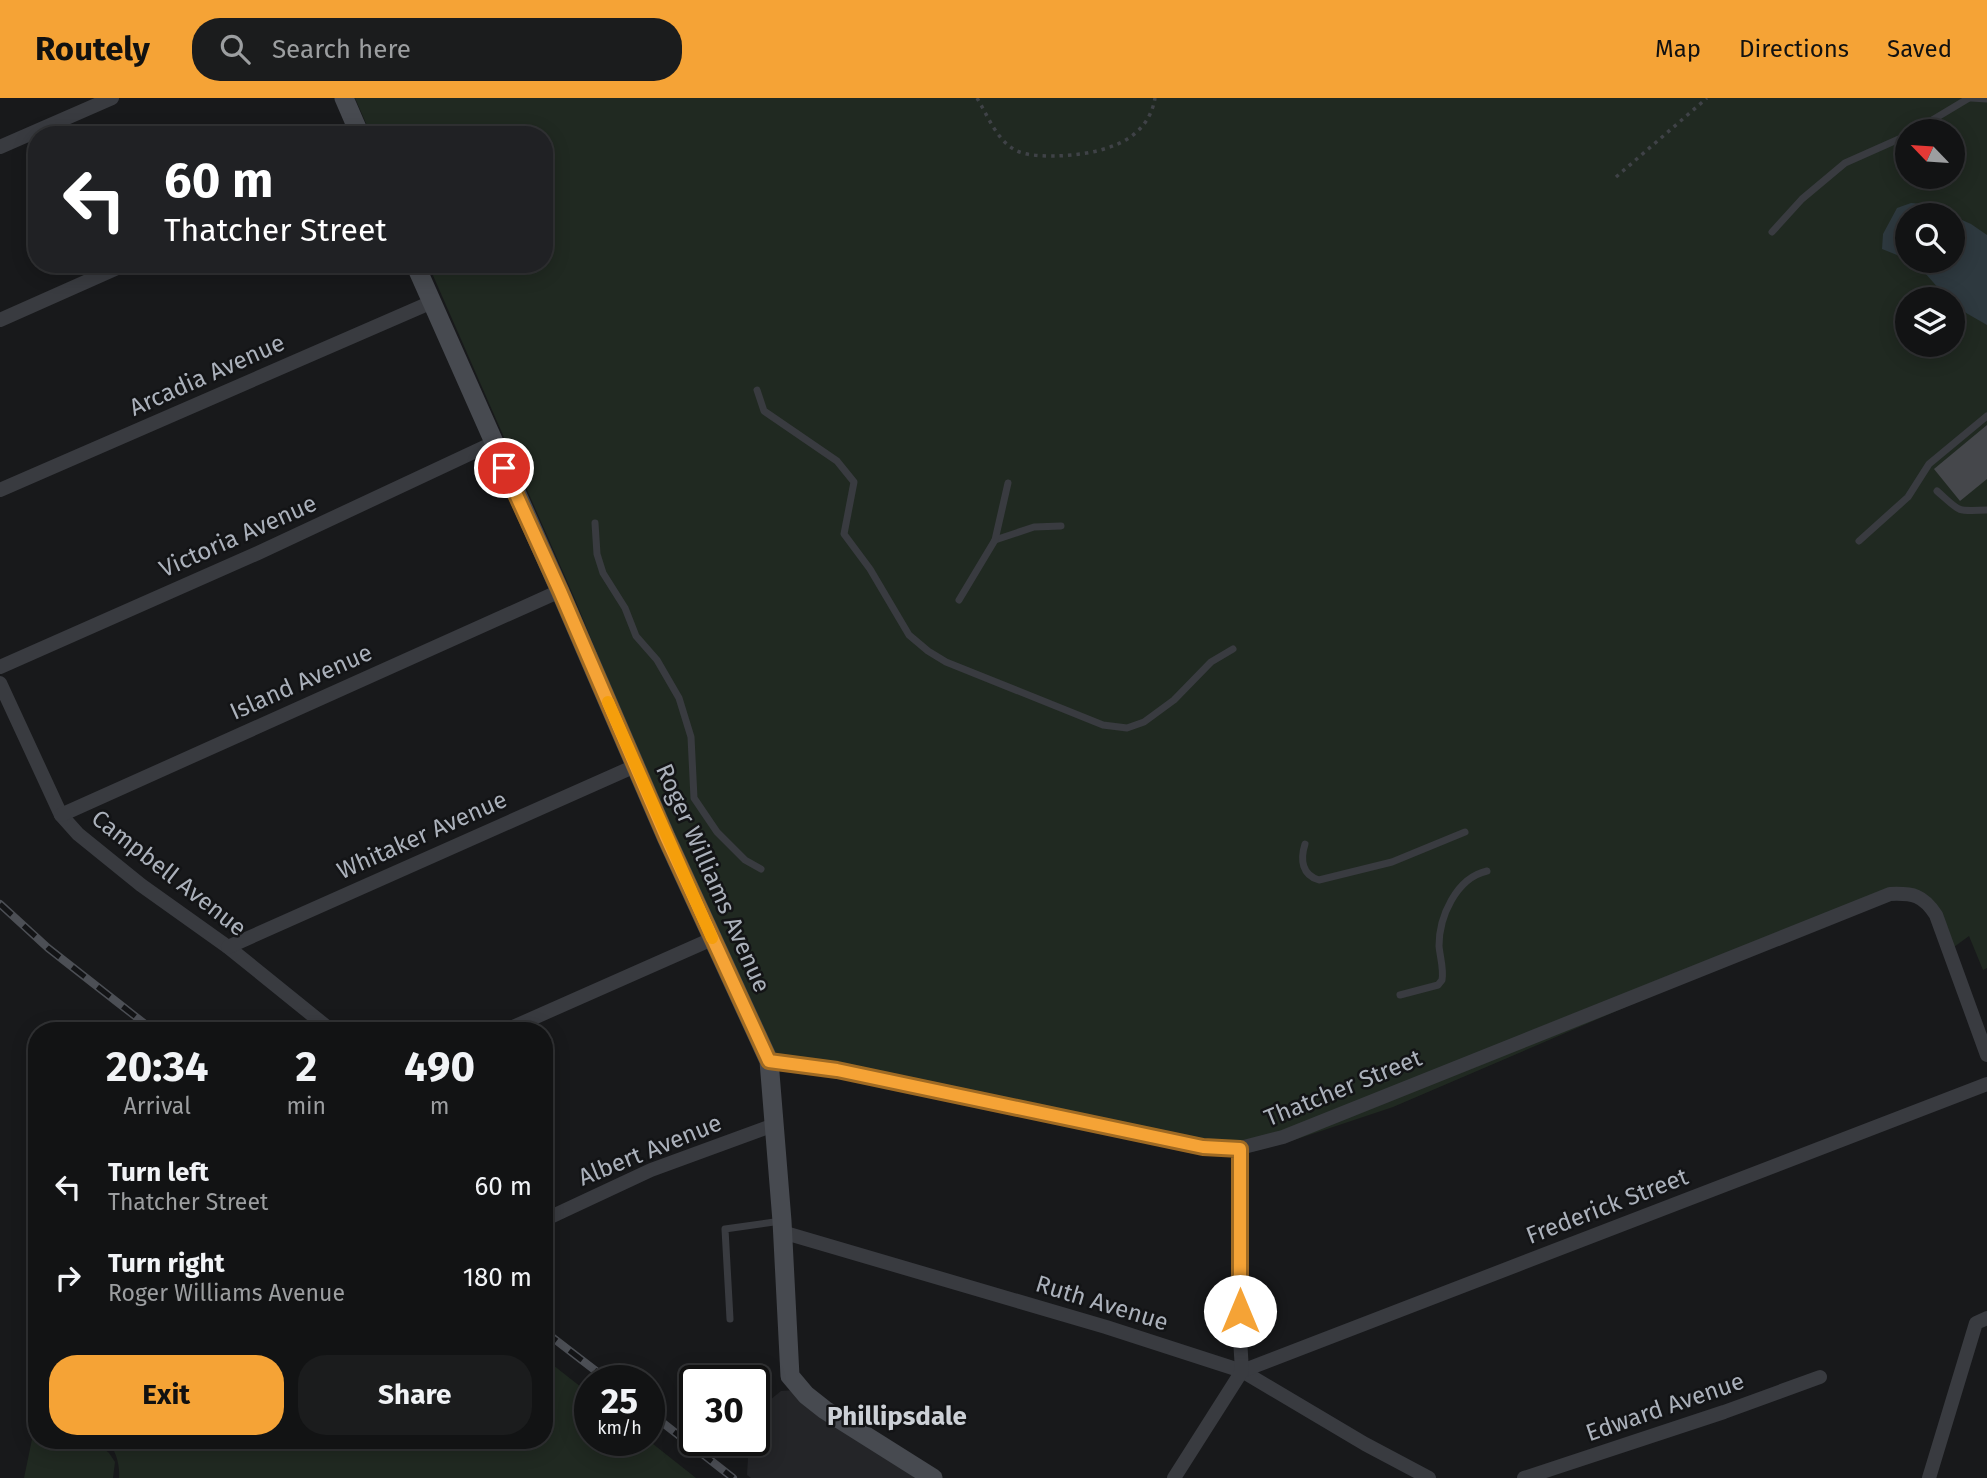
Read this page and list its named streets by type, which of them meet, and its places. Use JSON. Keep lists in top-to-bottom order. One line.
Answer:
{"streets":{"main road":["Roger Williams Avenue"],"street":["Arcadia Avenue","Victoria Avenue","Island Avenue","Whitaker Avenue","Campbell Avenue","Thatcher Street","Albert Avenue","Frederick Street","Ruth Avenue","Edward Avenue"]},"crossings":[["Arcadia Avenue","Roger Williams Avenue"],["Victoria Avenue","Roger Williams Avenue"],["Island Avenue","Campbell Avenue"],["Island Avenue","Roger Williams Avenue"],["Whitaker Avenue","Campbell Avenue"],["Whitaker Avenue","Roger Williams Avenue"],["Roger Williams Avenue","Thatcher Street"],["Roger Williams Avenue","Albert Avenue"],["Roger Williams Avenue","Ruth Avenue"],["Frederick Street","Ruth Avenue"]],"districts":["Phillipsdale"],"north":"top left","page":{"header":"Routely","search":"Search here","nav":["Map","Directions","Saved"],"turn":["60 m","Thatcher Street"],"eta":["20:34","Arrival","2","min","490","m"],"list":[{"name":"Turn left","note":"Thatcher Street","value":"60 m"},{"name":"Turn right","note":"Roger Williams Avenue","value":"180 m"}],"buttons":["Exit","Share"],"speed":"25 km/h","limit":"30"}}
